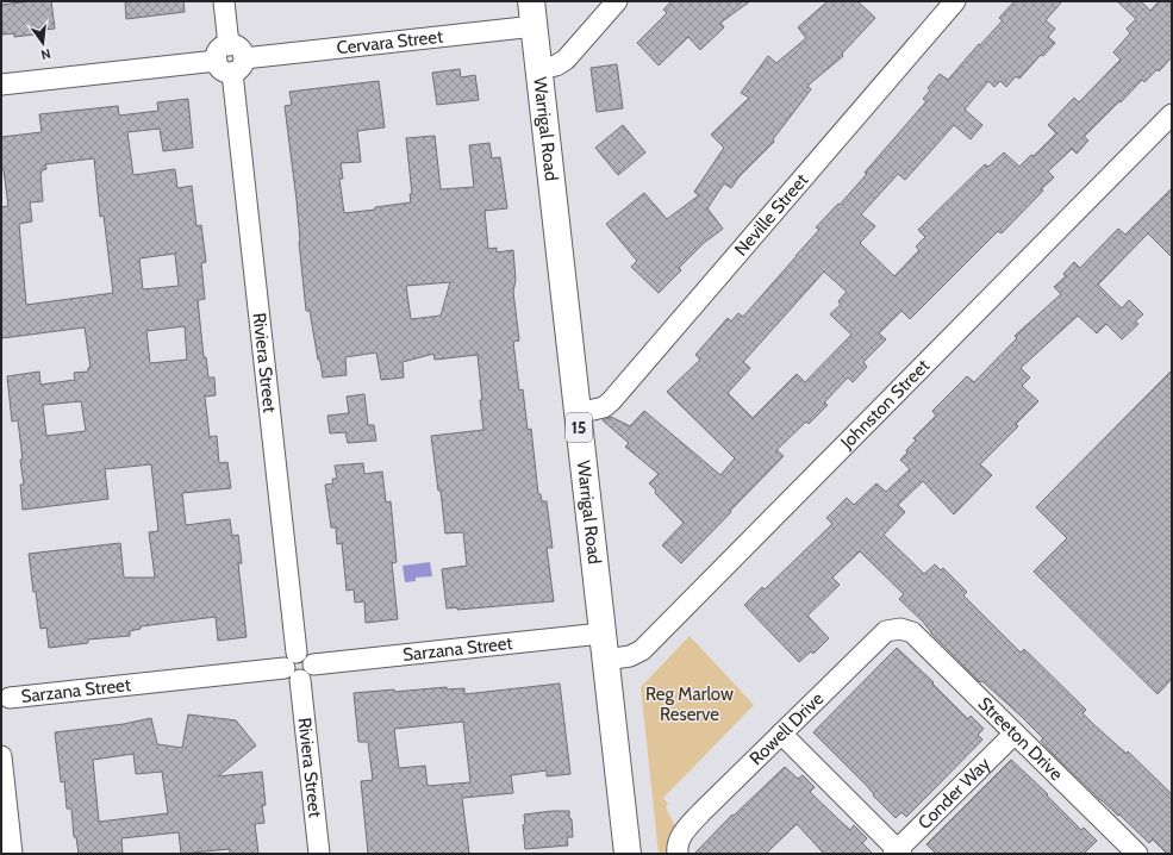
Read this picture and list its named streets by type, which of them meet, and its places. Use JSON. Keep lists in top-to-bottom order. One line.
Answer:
{"streets":{"highway":["Warrigal Road","15"],"street":["Cervara Street","Neville Street","Riviera Street","Johnston Street","Sarzana Street","Rowell Drive","Streeton Drive","Conder Way"]},"crossings":[["Cervara Street","Warrigal Road"],["Cervara Street","Riviera Street"],["Warrigal Road","Neville Street"],["Warrigal Road","Johnston Street"],["Warrigal Road","Sarzana Street"],["Riviera Street","Sarzana Street"],["Rowell Drive","Streeton Drive"],["Streeton Drive","Conder Way"]],"parks":["Reg Marlow Reserve"],"north":"bottom"}
